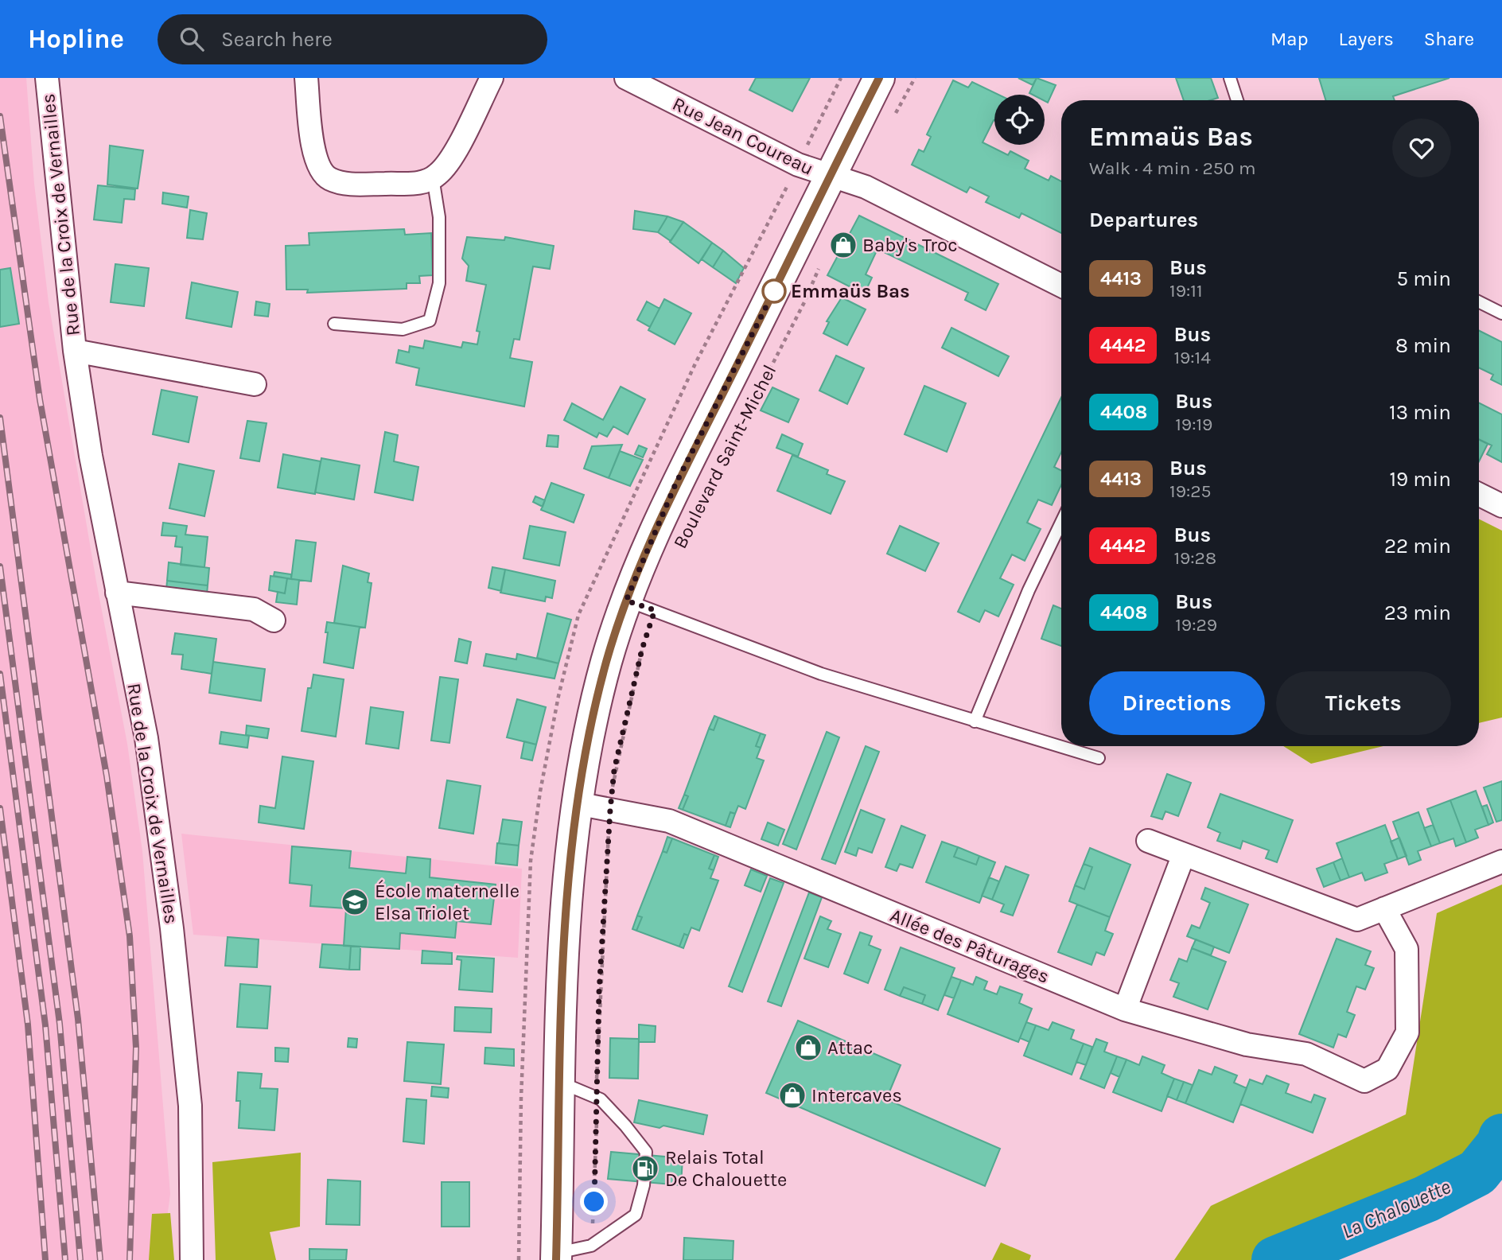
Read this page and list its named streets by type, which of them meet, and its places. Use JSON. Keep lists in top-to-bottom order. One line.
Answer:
{"streets":{"main road":["Boulevard Saint-Michel"],"street":["Rue Jean Coureau","Rue de la Croix de Vernailles","Allée des Pâturages"]},"crossings":[["Rue Jean Coureau","Boulevard Saint-Michel"],["Boulevard Saint-Michel","Allée des Pâturages"]],"water":["La Chalouette"],"places":{"shop":["Baby's Troc","Attac","Intercaves"],"other":["Emmaüs Bas"],"school or university":["École maternelle Elsa Triolet"],"fuel station":["Relais Total De Chalouette"]},"lines":["bus line 4413"],"page":{"header":"Hopline","search":"Search here","nav":["Map","Layers","Share"],"heading":[["Emmaüs Bas","Walk · 4 min · 250 m"],"Departures"],"list":[{"mark":"4413","name":"Bus","note":"19:11","value":"5 min"},{"mark":"4442","name":"Bus","note":"19:14","value":"8 min"},{"mark":"4408","name":"Bus","note":"19:19","value":"13 min"},{"mark":"4413","name":"Bus","note":"19:25","value":"19 min"},{"mark":"4442","name":"Bus","note":"19:28","value":"22 min"},{"mark":"4408","name":"Bus","note":"19:29","value":"23 min"}],"buttons":["Directions","Tickets"]}}
